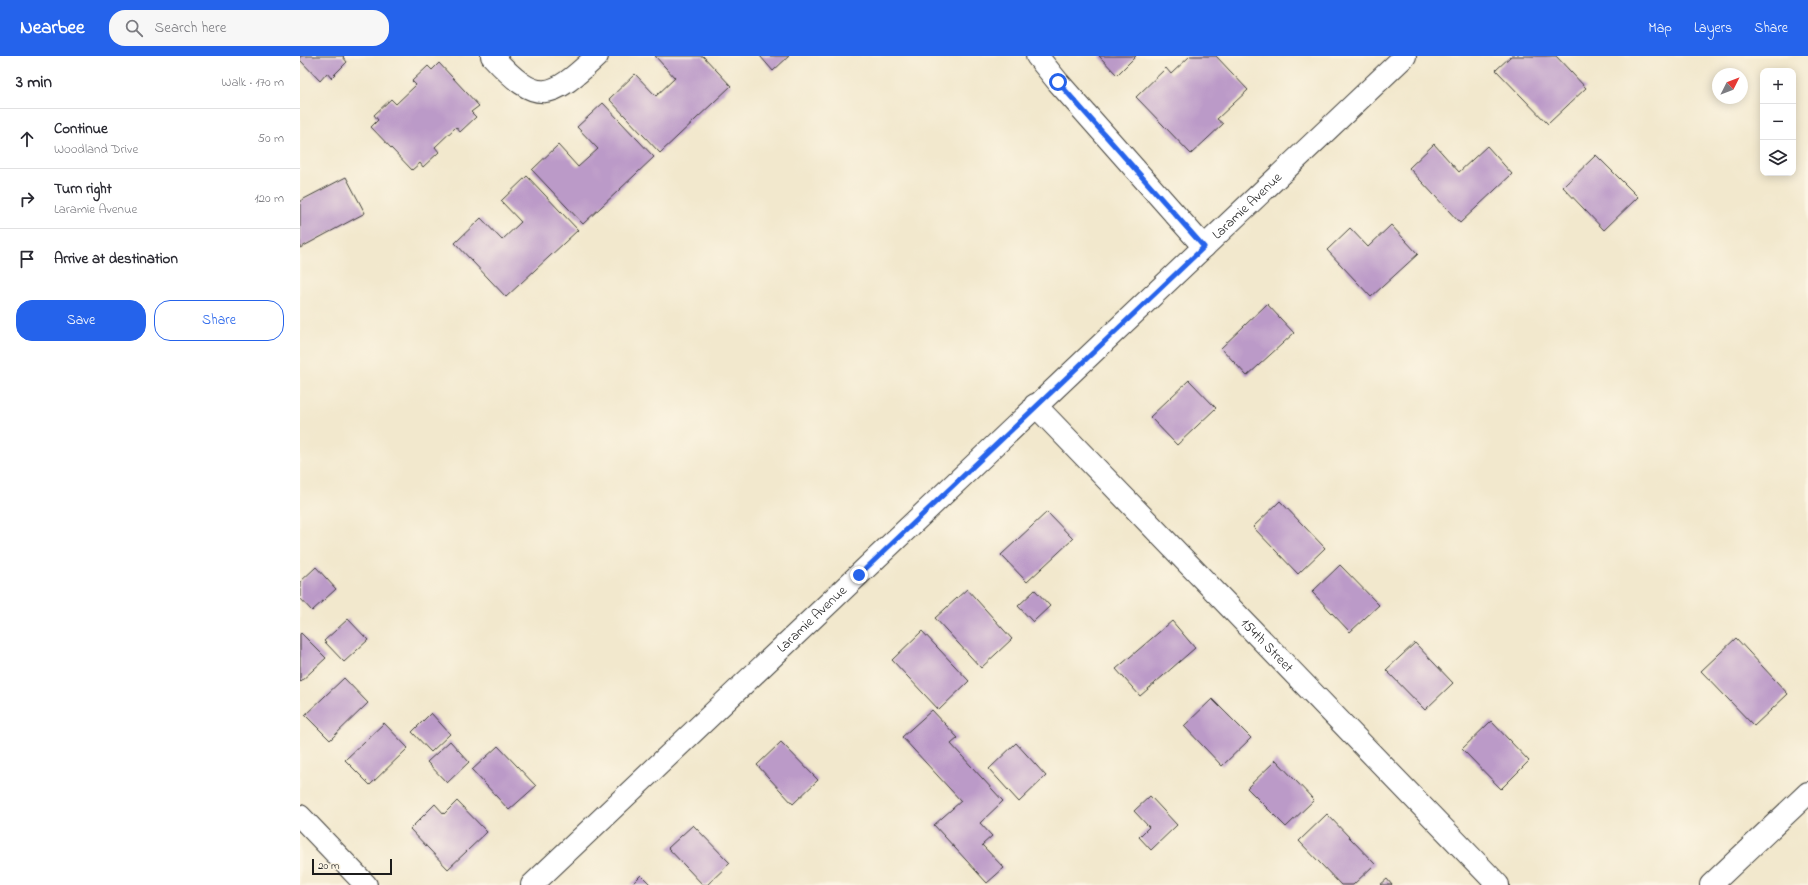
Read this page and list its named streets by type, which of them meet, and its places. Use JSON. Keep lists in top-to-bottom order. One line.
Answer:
{"streets":{"street":["Laramie Avenue","154th Street"]},"crossings":[["Laramie Avenue","154th Street"]],"scale_bar":"20 m","north":"top right","page":{"header":"Nearbee","search":"Search here","nav":["Map","Layers","Share"],"heading":["3 min","Walk · 170 m"],"map_buttons":["+","−"],"list":[["Continue","Woodland Drive","50 m"],["Turn right","Laramie Avenue","120 m"],"Arrive at destination"],"buttons":["Save","Share"],"scale":"20 m"}}
